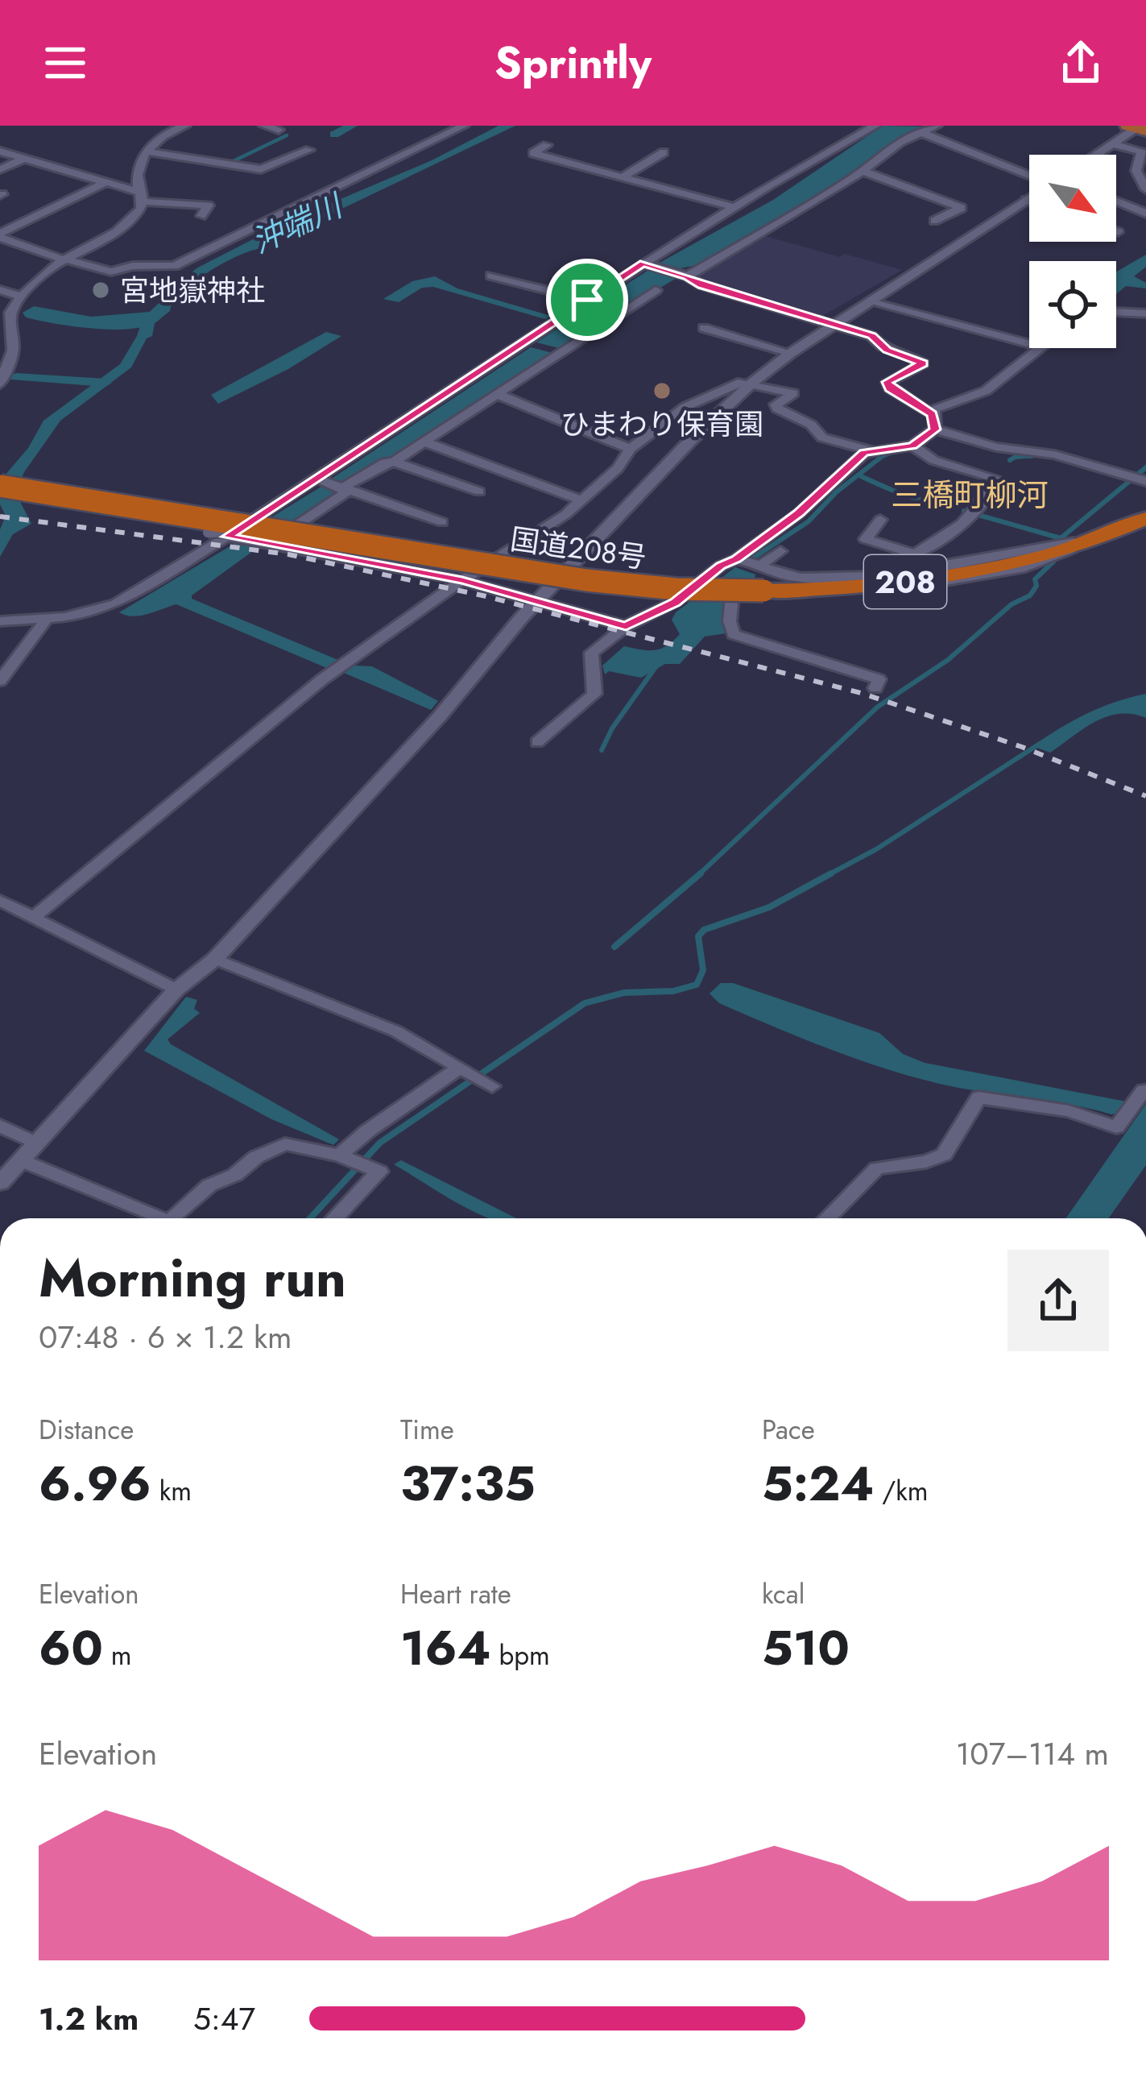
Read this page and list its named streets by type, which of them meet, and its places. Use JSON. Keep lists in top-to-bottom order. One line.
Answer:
{"streets":{"highway":["国道208号","208"]},"districts":["三橋町柳河"],"water":["沖端川"],"places":["宮地嶽神社","ひまわり保育園"],"north":"bottom right","page":{"header":"Sprintly","heading":["Morning run","07:48 · 6 × 1.2 km"],"stats":[["Distance","6.96 km"],["Time","37:35"],["Pace","5:24 /km"],["Elevation","60 m"],["Heart rate","164 bpm"],["kcal","510"]],"chart":["Elevation","107–114 m"],"list":[{"name":"1.2 km","note":"5:47"}]}}
